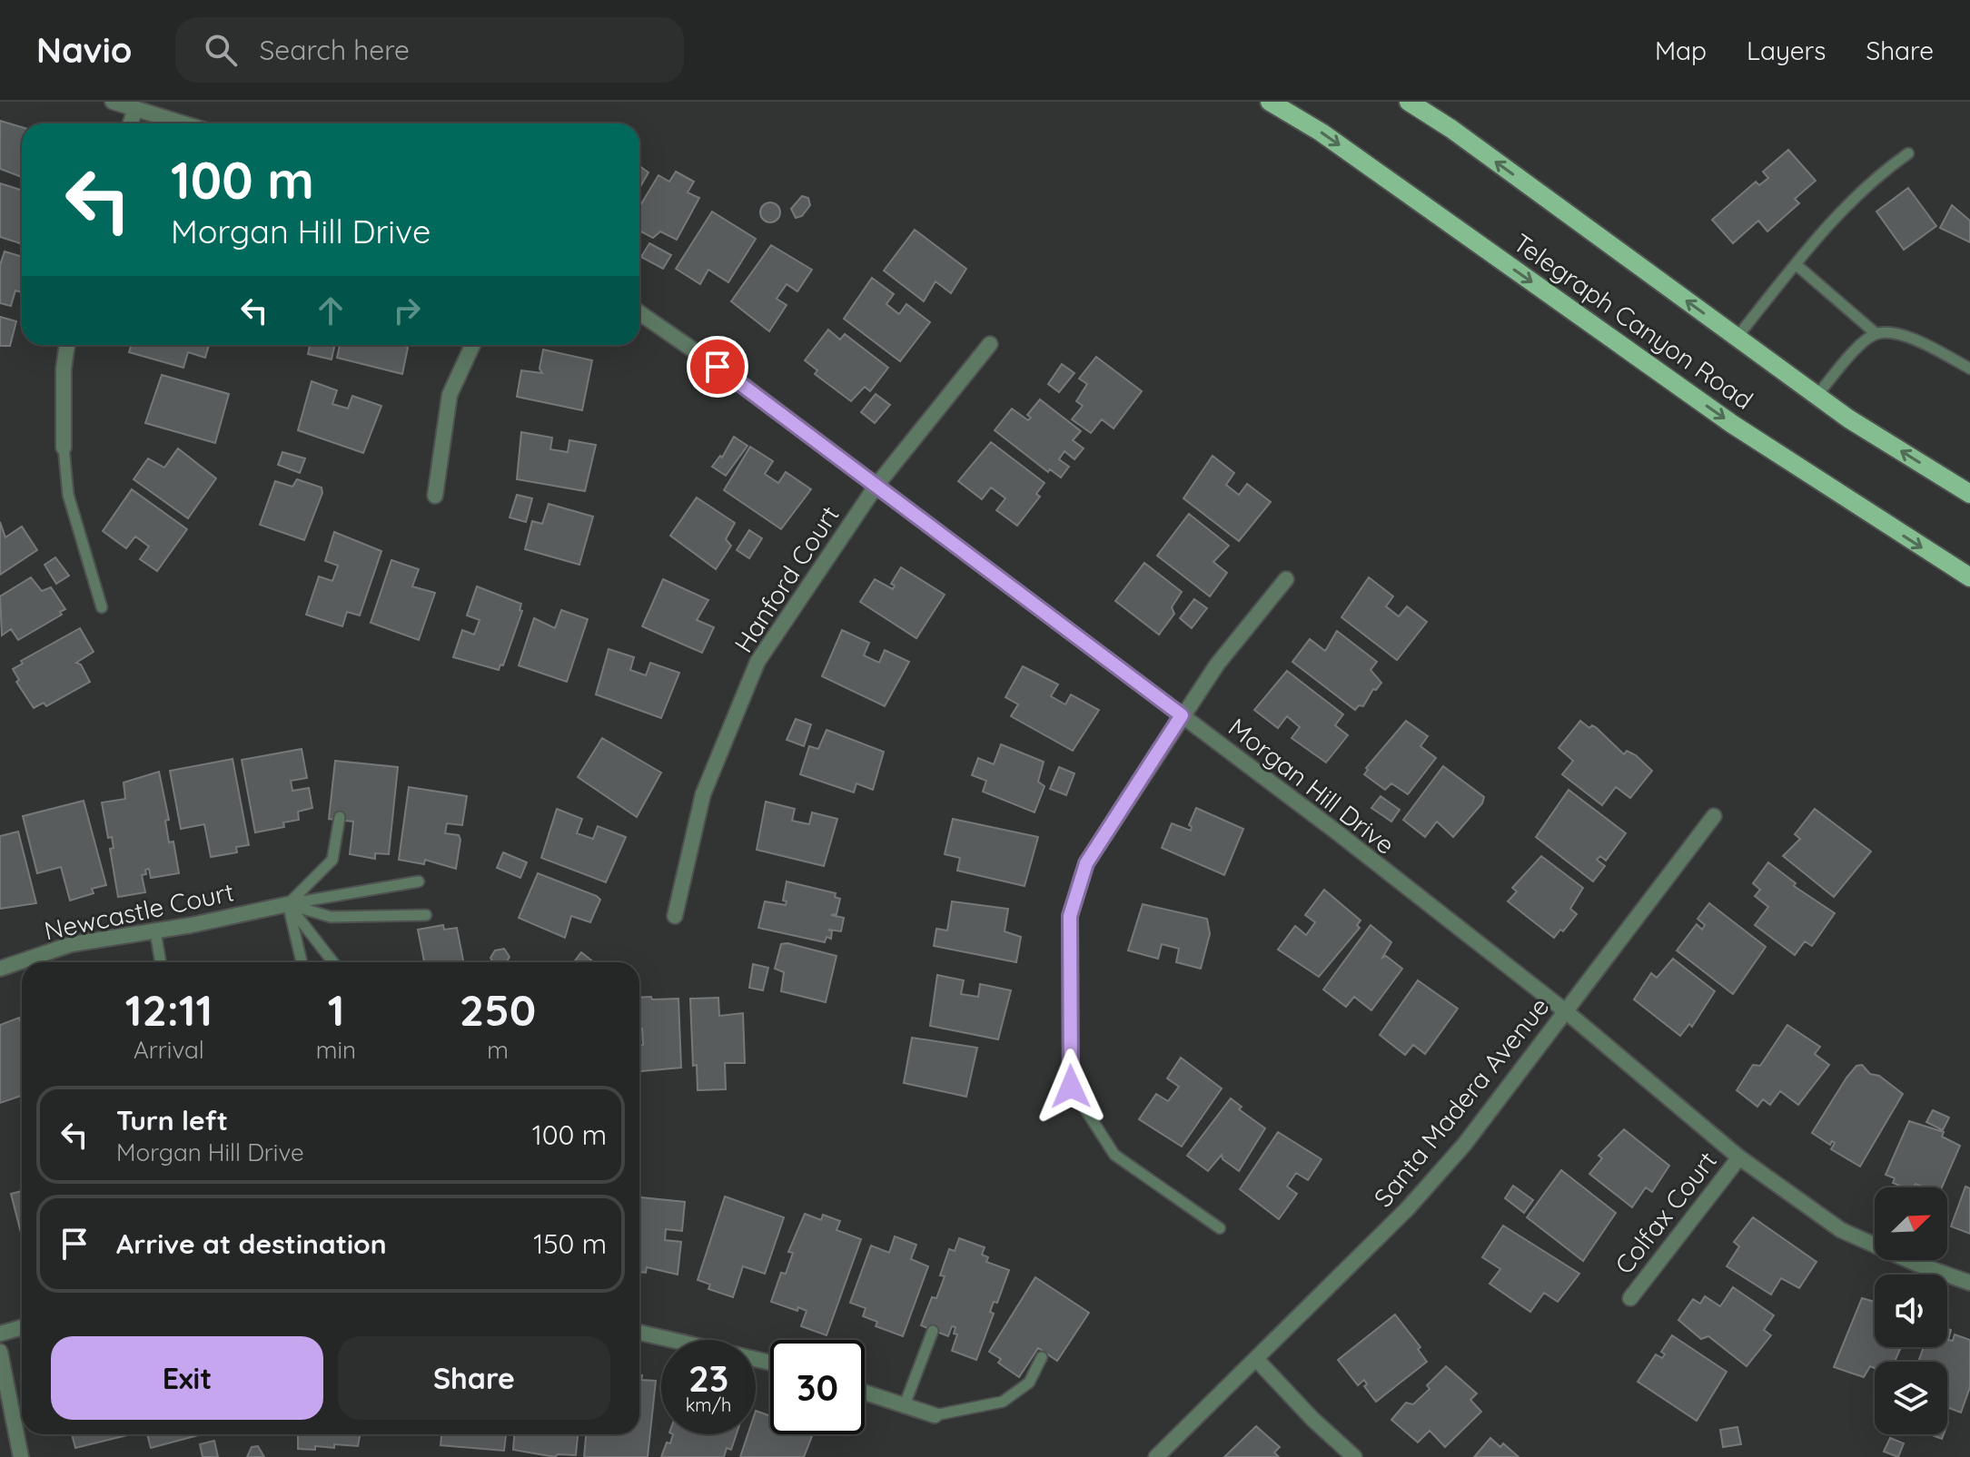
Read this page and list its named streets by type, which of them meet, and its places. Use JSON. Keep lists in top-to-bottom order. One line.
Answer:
{"streets":{"main road":["Telegraph Canyon Road"],"street":["Hanford Court","Morgan Hill Drive","Newcastle Court","Santa Madera Avenue","Colfax Court"]},"crossings":[["Hanford Court","Morgan Hill Drive"],["Morgan Hill Drive","Santa Madera Avenue"],["Morgan Hill Drive","Colfax Court"]],"north":"top right","page":{"header":"Navio","search":"Search here","nav":["Map","Layers","Share"],"turn":["100 m","Morgan Hill Drive"],"eta":["12:11","Arrival","1","min","250","m"],"list":[{"name":"Turn left","note":"Morgan Hill Drive","value":"100 m"},{"name":"Arrive at destination","value":"150 m"}],"buttons":["Exit","Share"],"speed":"23 km/h","limit":"30"}}
